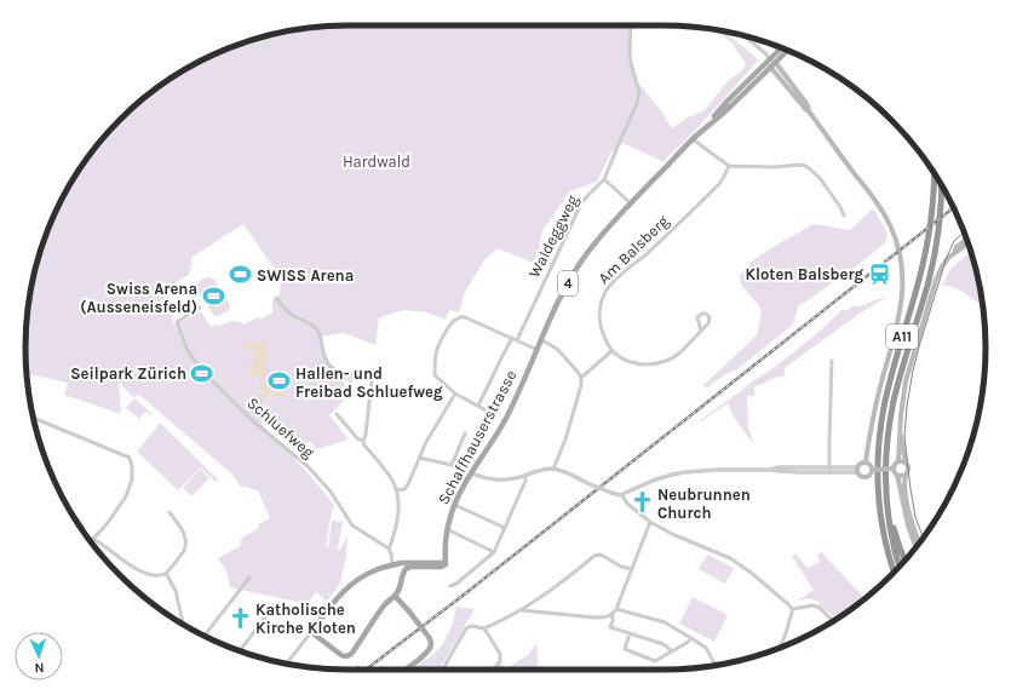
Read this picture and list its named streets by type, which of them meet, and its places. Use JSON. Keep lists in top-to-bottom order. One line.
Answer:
{"streets":{"highway":["A11"],"main road":["4","Schaffhauserstrasse"],"street":["Waldeggweg","Am Balsberg","Schluefweg"]},"parks":["Hardwald"],"places":{"station":["Kloten Balsberg"],"sports":["SWISS Arena","Swiss Arena (Ausseneisfeld)","Seilpark Zürich","Hallen- und Freibad Schluefweg"],"church":["Neubrunnen Church","Katholische Kirche Kloten"]},"north":"bottom"}
